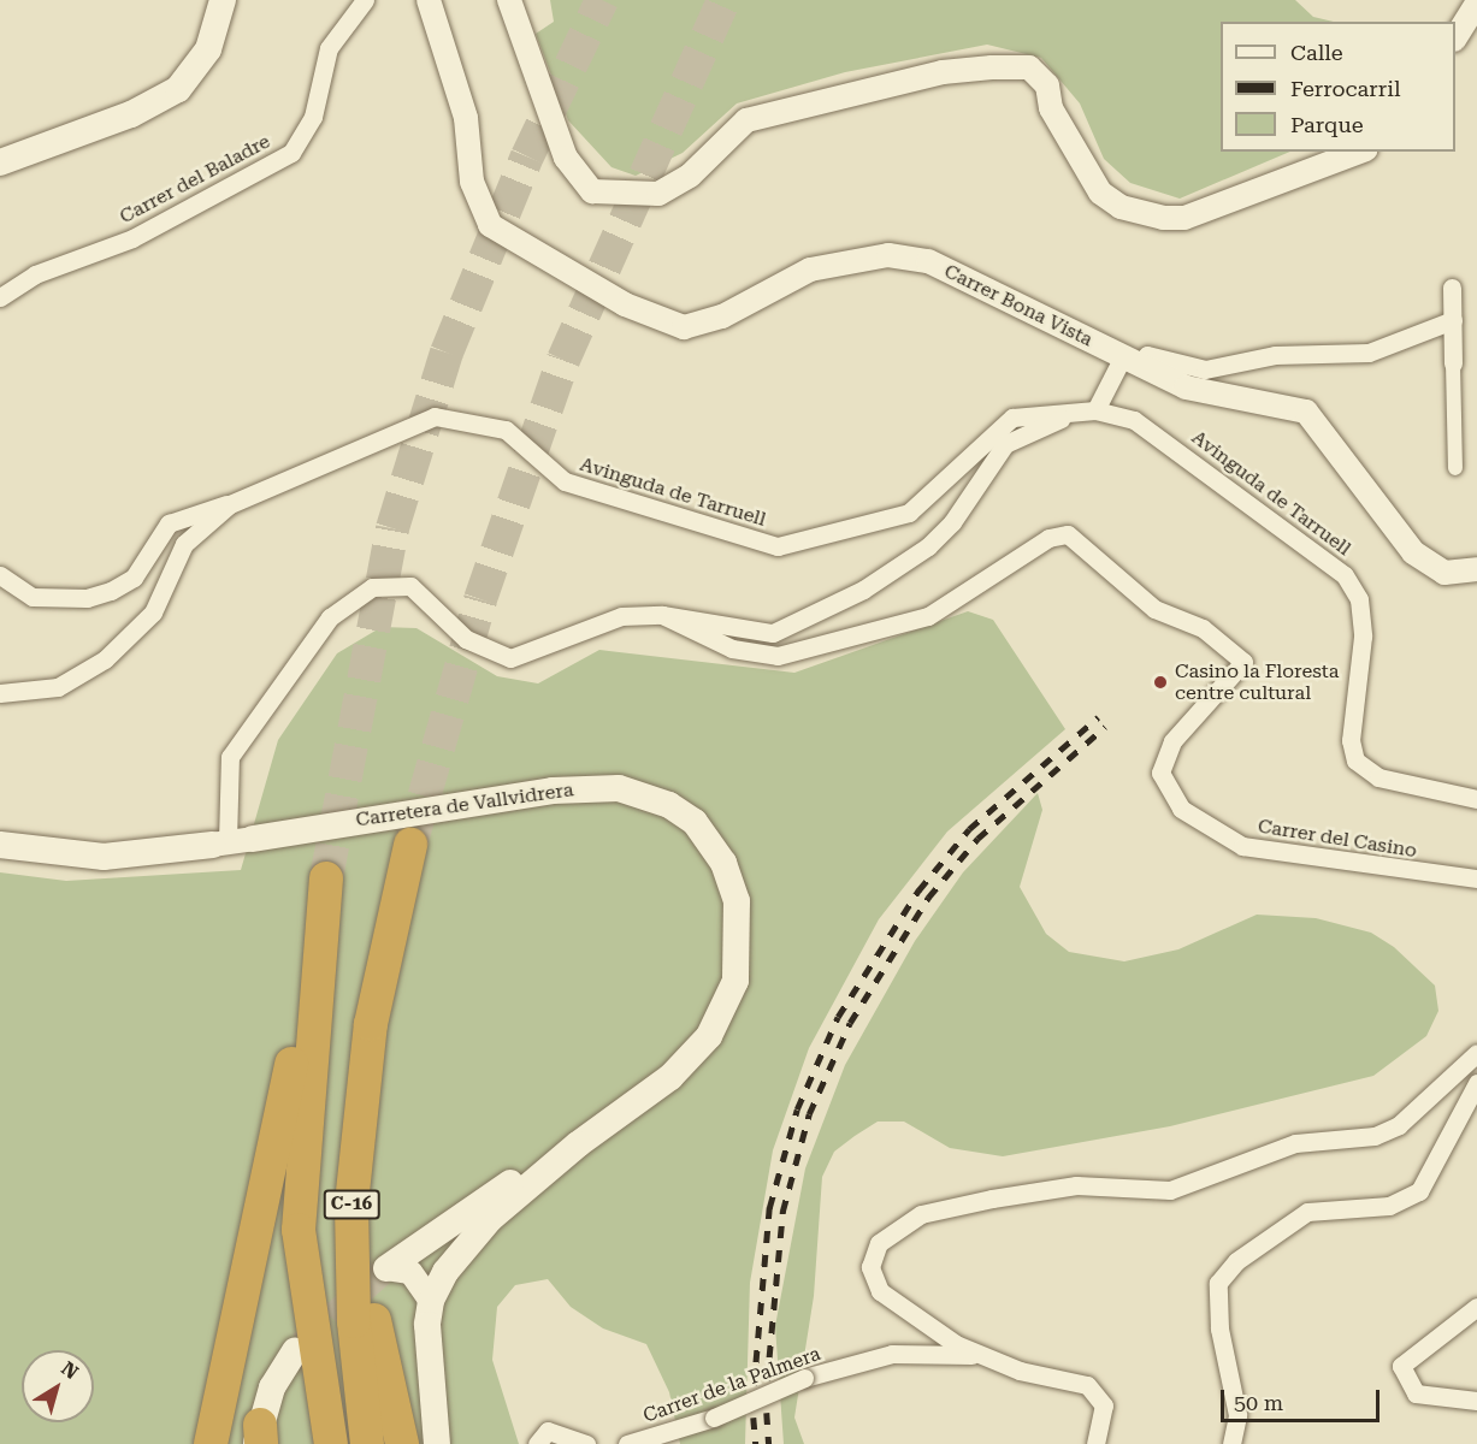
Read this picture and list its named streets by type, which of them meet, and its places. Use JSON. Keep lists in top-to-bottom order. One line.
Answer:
{"streets":{"highway":["C-16"],"main road":["Carretera de Vallvidrera"],"street":["Carrer del Baladre","Carrer Bona Vista","Avinguda de Tarruell","Carrer del Casino","Carrer de la Palmera"]},"places":["Casino la Floresta centre cultural"],"legend":["Calle","Ferrocarril","Parque"],"scale_bar":"50 m","north":"top right"}
